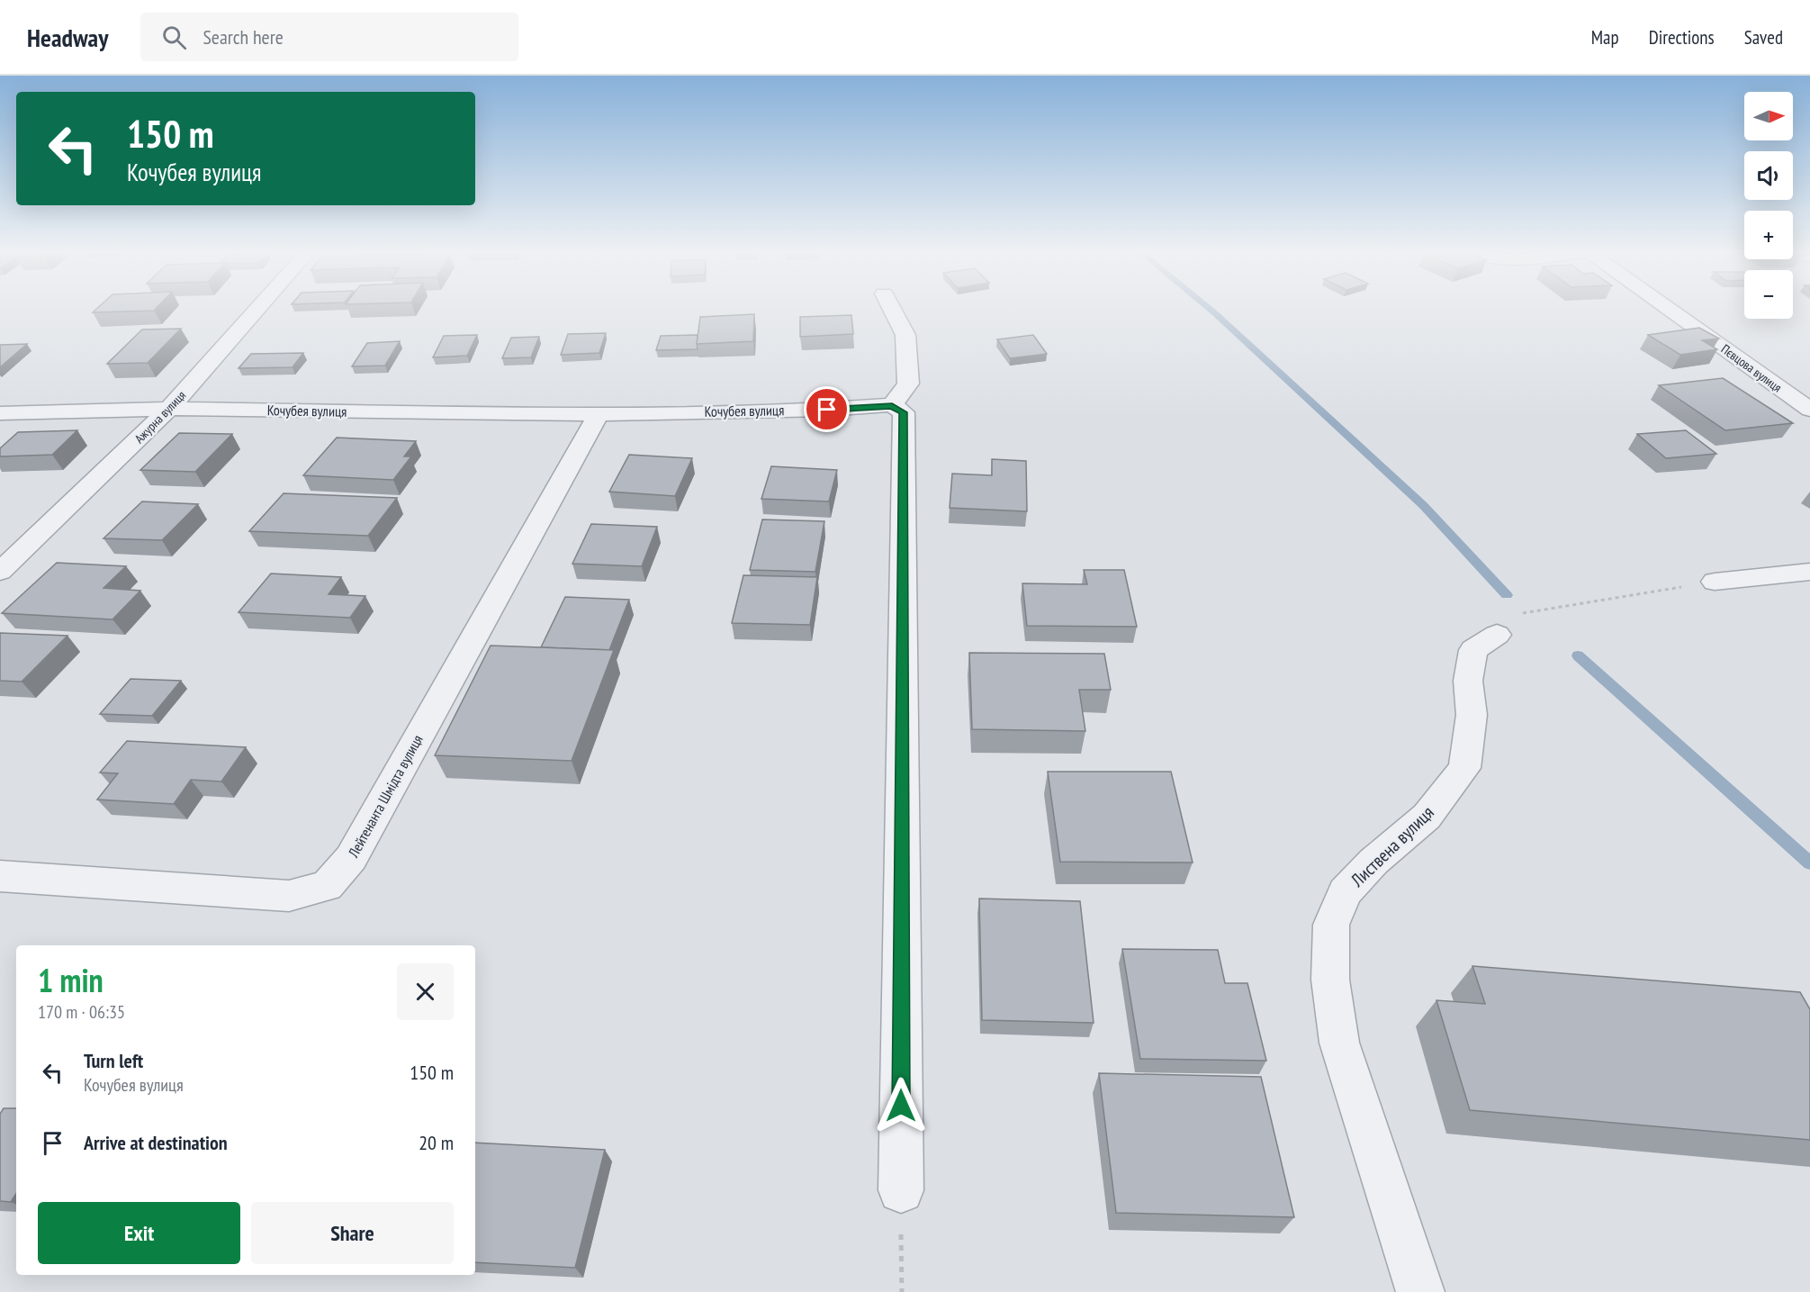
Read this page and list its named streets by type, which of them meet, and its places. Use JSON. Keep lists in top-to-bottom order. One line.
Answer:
{"streets":{"street":["Пєвцова вулиця","Кочубея вулиця","Ажурна вулиця","Лейтенанта Шмідта вулиця","Листвена вулиця"]},"crossings":[["Кочубея вулиця","Ажурна вулиця"],["Кочубея вулиця","Лейтенанта Шмідта вулиця"]],"north":"right","page":{"header":"Headway","search":"Search here","nav":["Map","Directions","Saved"],"map_buttons":["+","−"],"turn":["150 m","Кочубея вулиця"],"heading":["1 min","170 m · 06:35"],"list":[{"name":"Turn left","note":"Кочубея вулиця","value":"150 m"},{"name":"Arrive at destination","value":"20 m"}],"buttons":["Exit","Share"]}}
